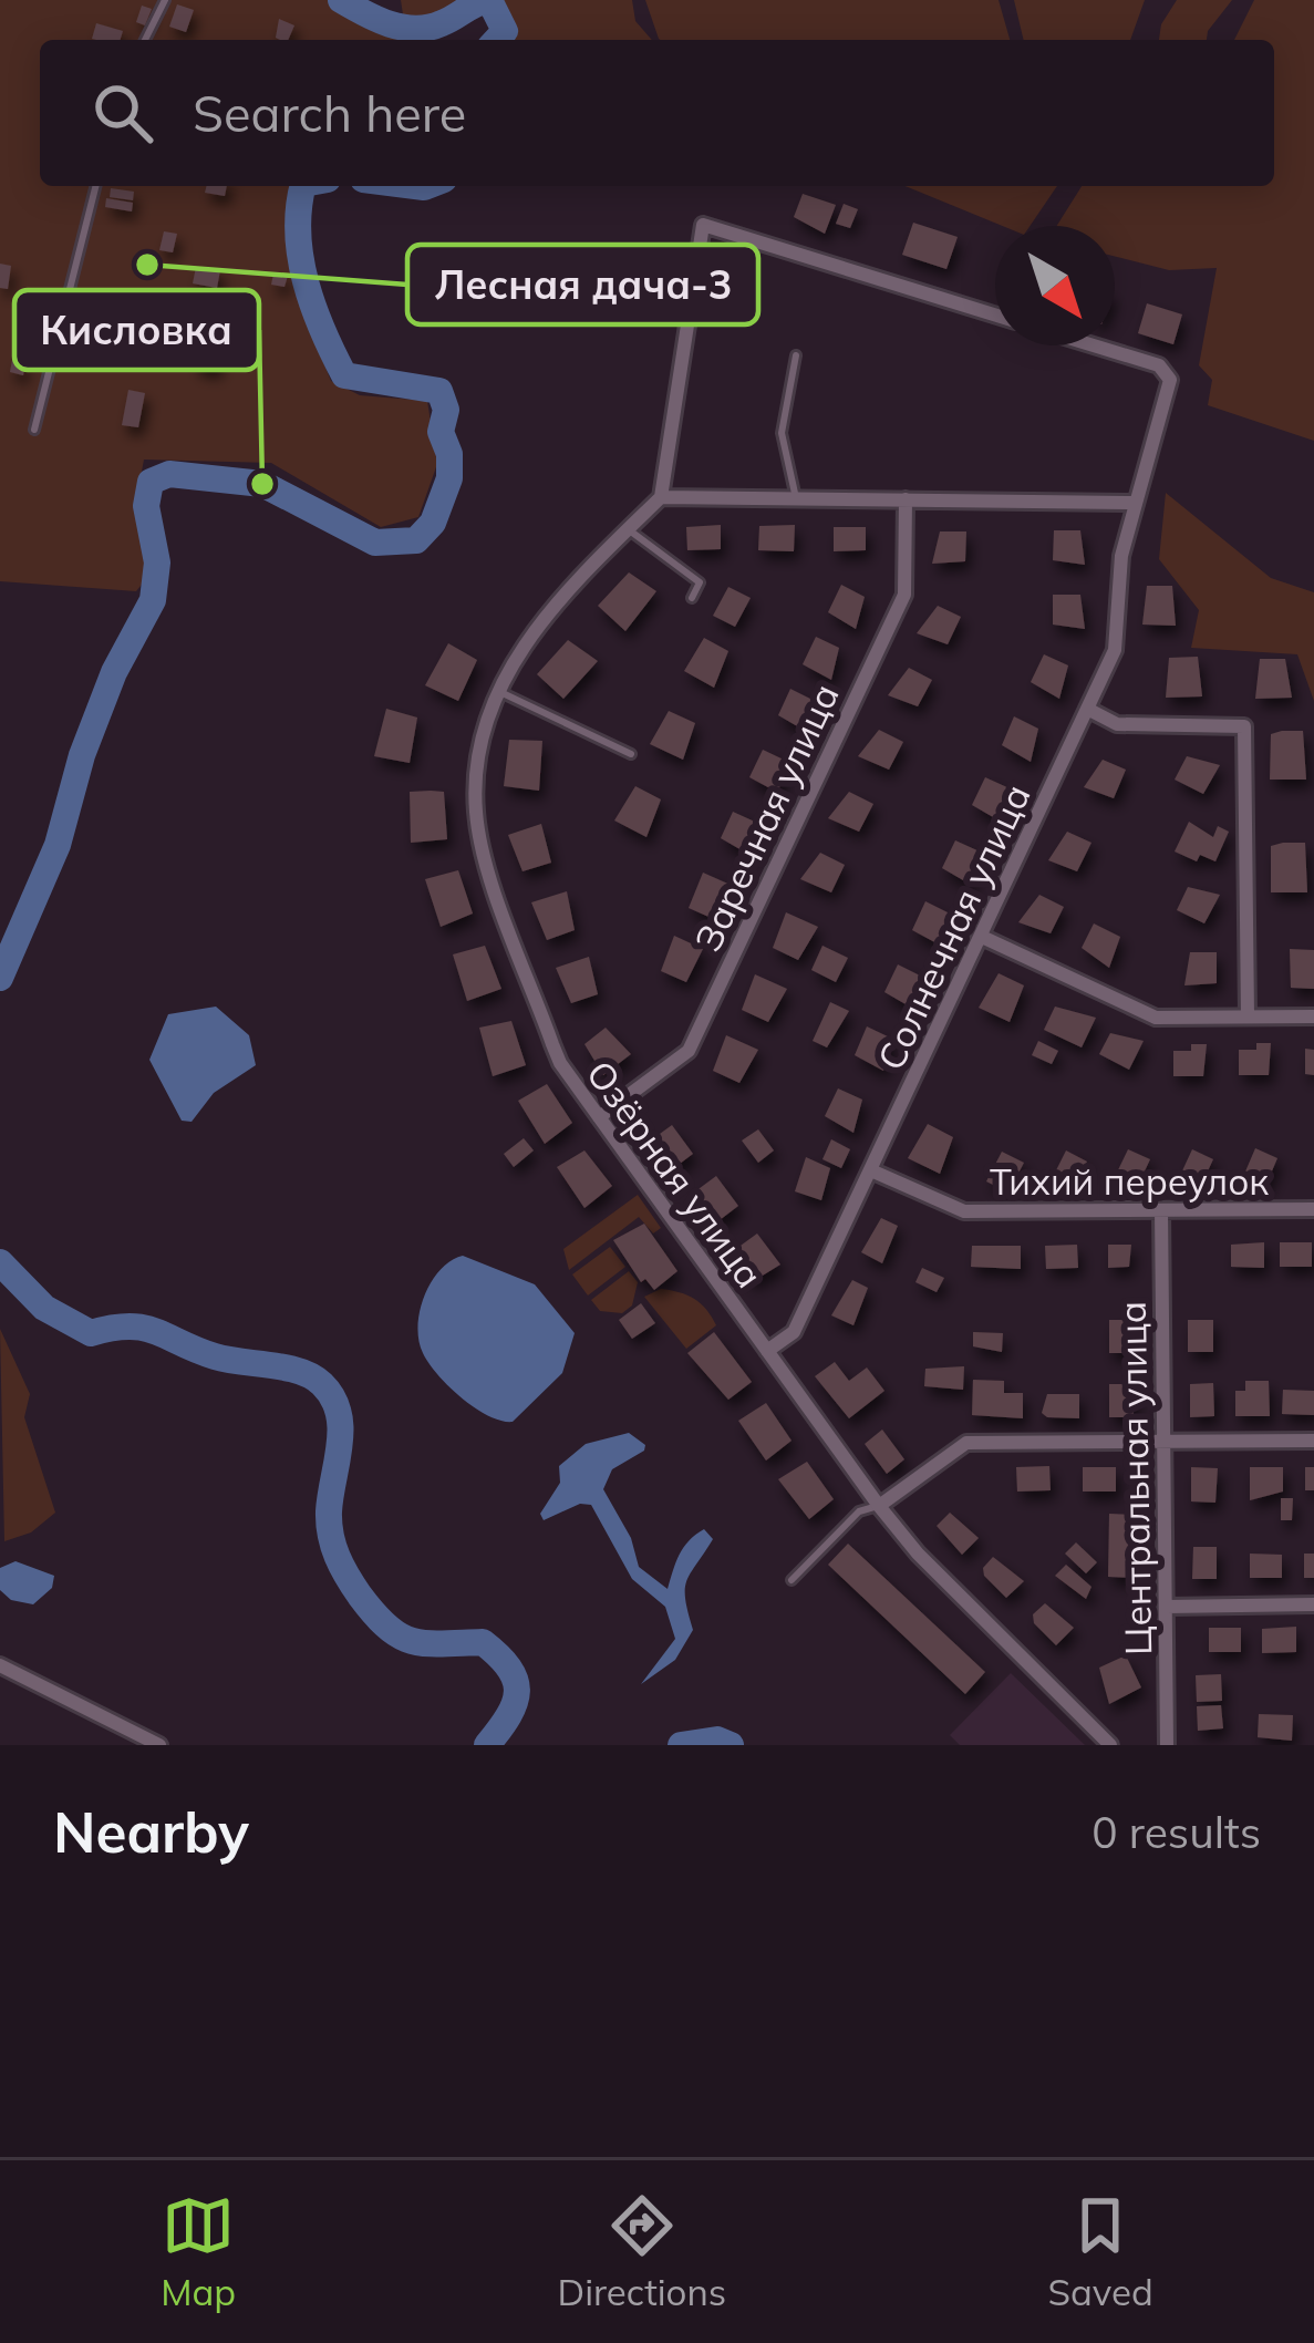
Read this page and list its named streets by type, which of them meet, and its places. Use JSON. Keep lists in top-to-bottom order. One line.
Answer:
{"streets":{"street":["Заречная улица","Солнечная улица","Озёрная улица","Тихий переулок","Центральная улица"]},"crossings":[["Заречная улица","Озёрная улица"],["Солнечная улица","Озёрная улица"],["Солнечная улица","Тихий переулок"],["Тихий переулок","Центральная улица"]],"places":["Лесная дача-3","Кисловка"],"north":"bottom right","page":{"search":"Search here","heading":["Nearby","0 results"],"nav":["Map","Directions","Saved"]}}
